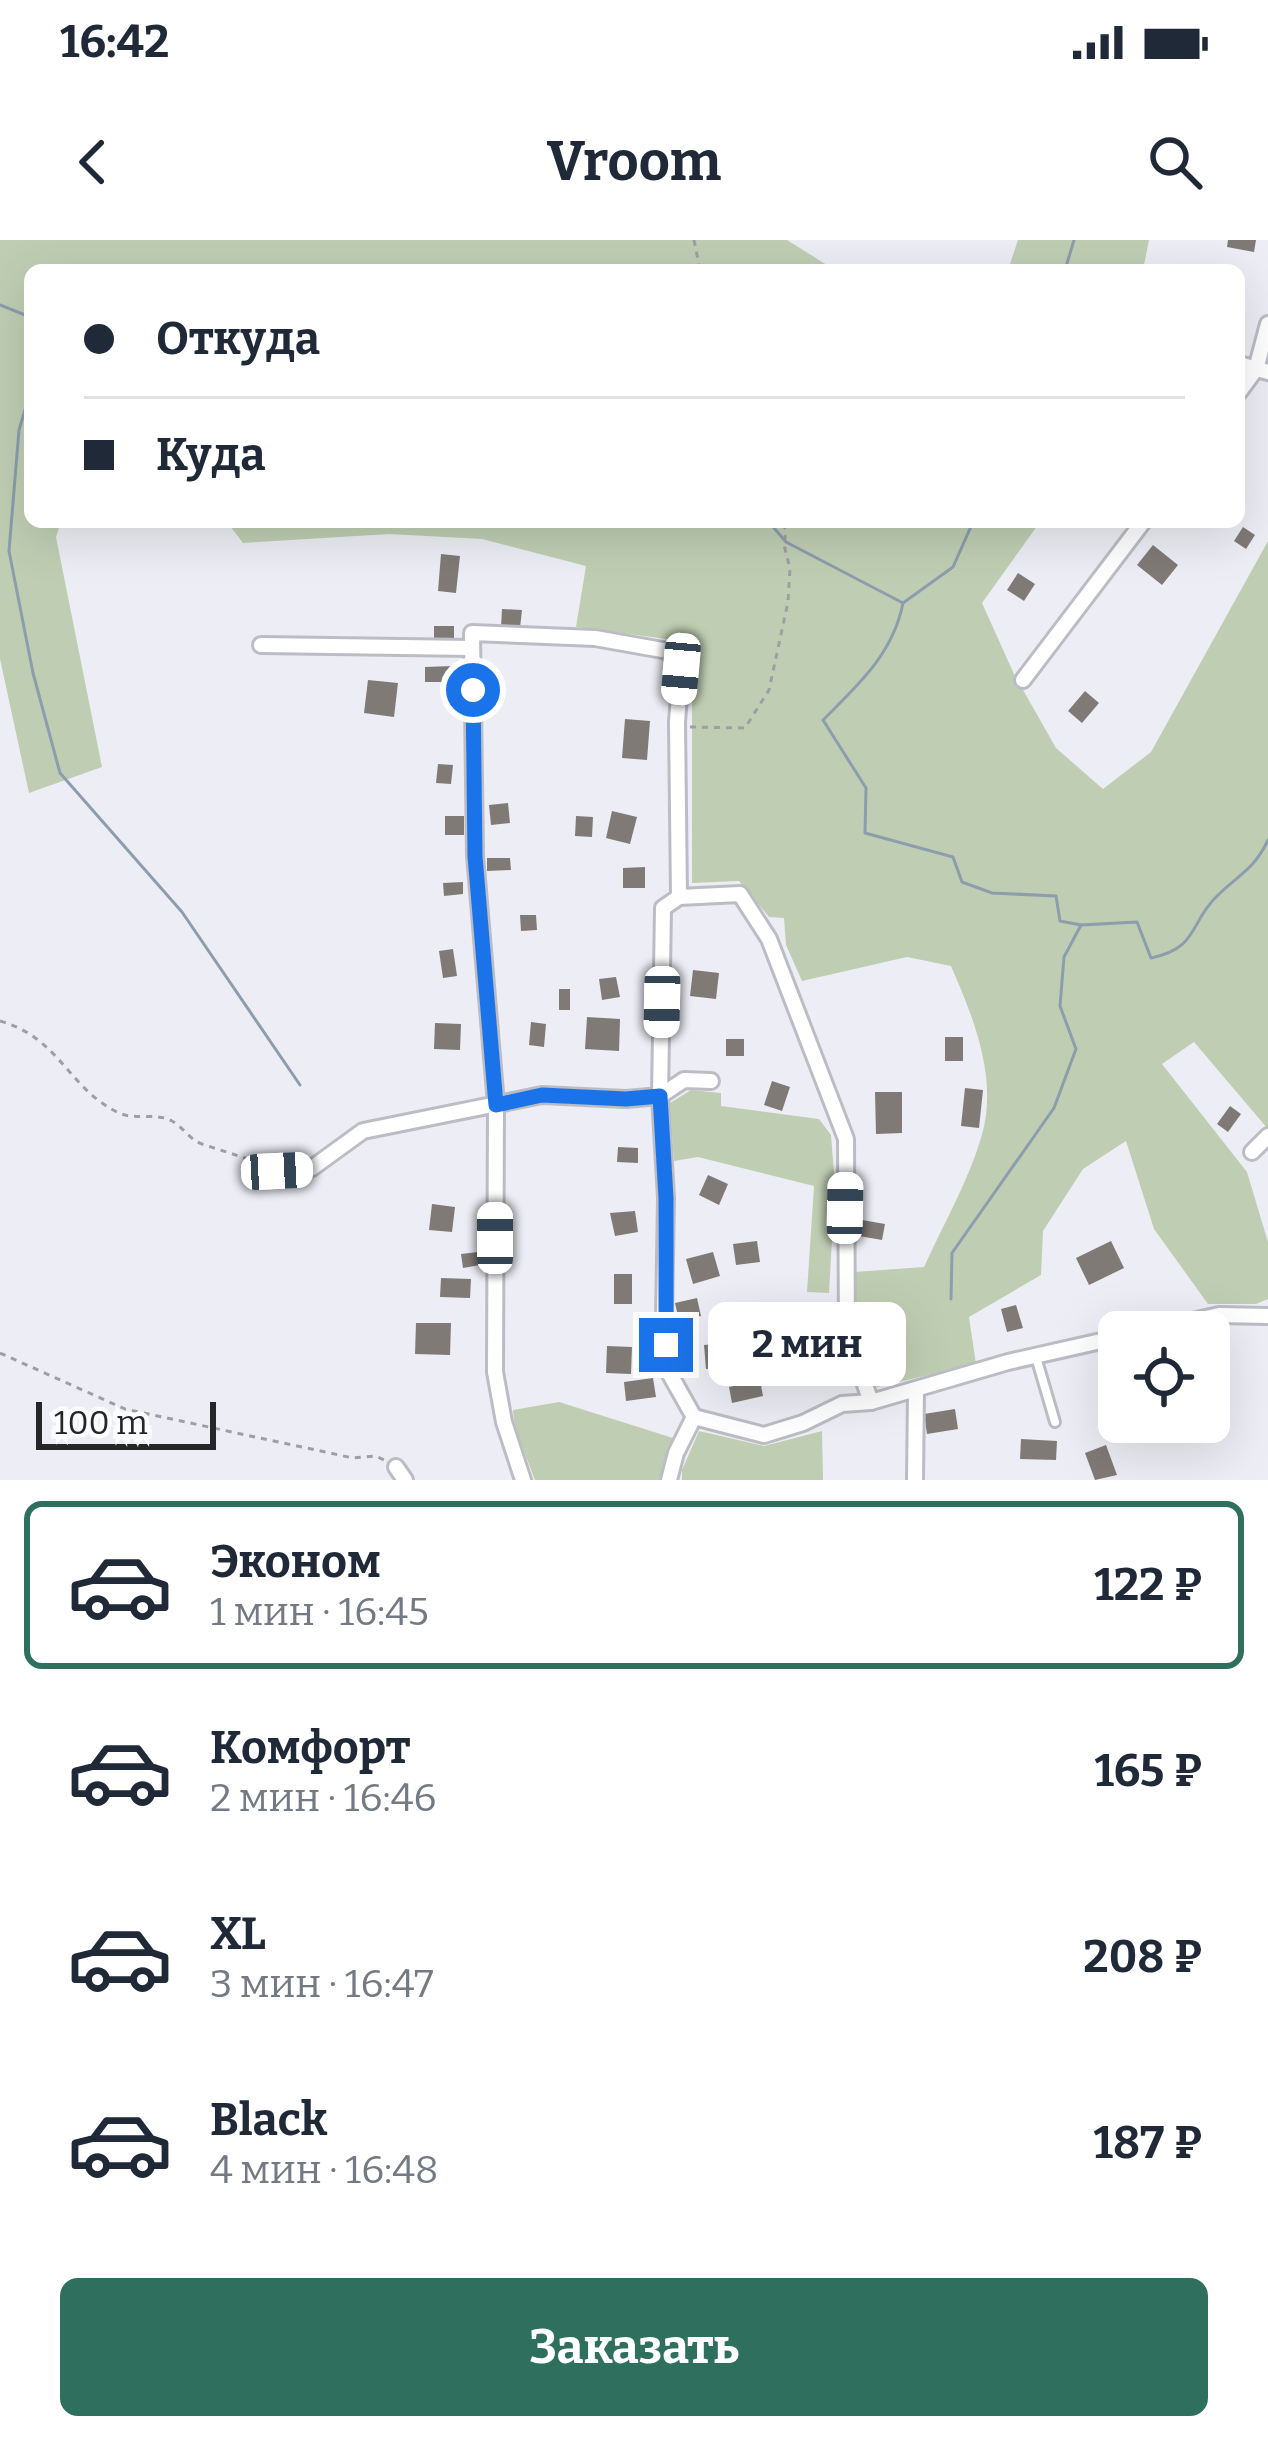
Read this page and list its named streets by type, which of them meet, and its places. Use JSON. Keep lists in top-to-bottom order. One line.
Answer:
{"scale_bar":"100 m","page":{"status":"16:42","header":"Vroom","banner":["Откуда","Куда"],"bubble":"2 мин","scale":"100 m","list":[{"name":"Эконом","note":"1 мин · 16:45","value":"122 ₽"},{"name":"Комфорт","note":"2 мин · 16:46","value":"165 ₽"},{"name":"XL","note":"3 мин · 16:47","value":"208 ₽"},{"name":"Black","note":"4 мин · 16:48","value":"187 ₽"}],"buttons":"Заказать"}}
